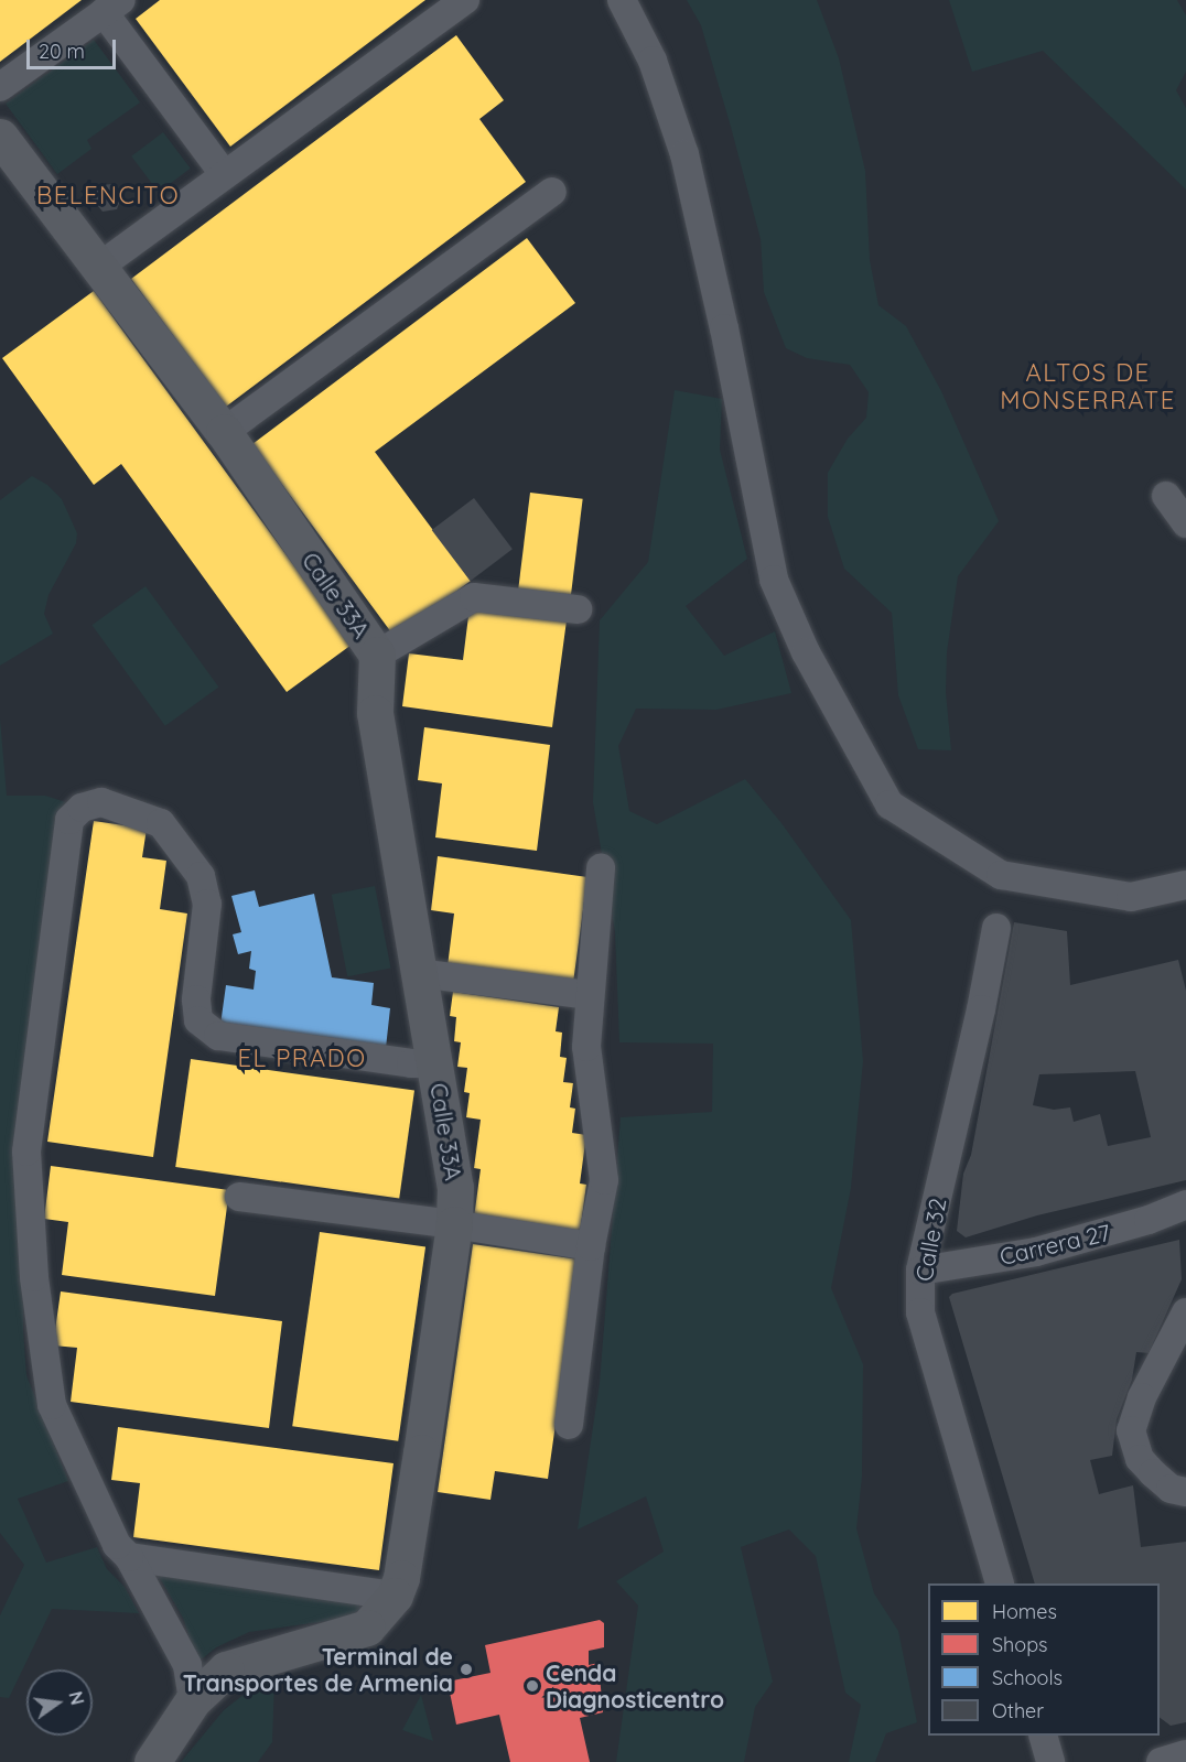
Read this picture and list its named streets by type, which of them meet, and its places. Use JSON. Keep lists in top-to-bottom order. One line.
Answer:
{"streets":{"street":["Calle 33A","Calle 32","Carrera 27"]},"crossings":[["Calle 32","Carrera 27"]],"districts":["BELENCITO","ALTOS DE MONSERRATE","EL PRADO"],"places":["Terminal de Transportes de Armenia","Cenda Diagnosticentro"],"legend":["Homes","Shops","Schools","Other"],"scale_bar":"20 m","north":"right"}
